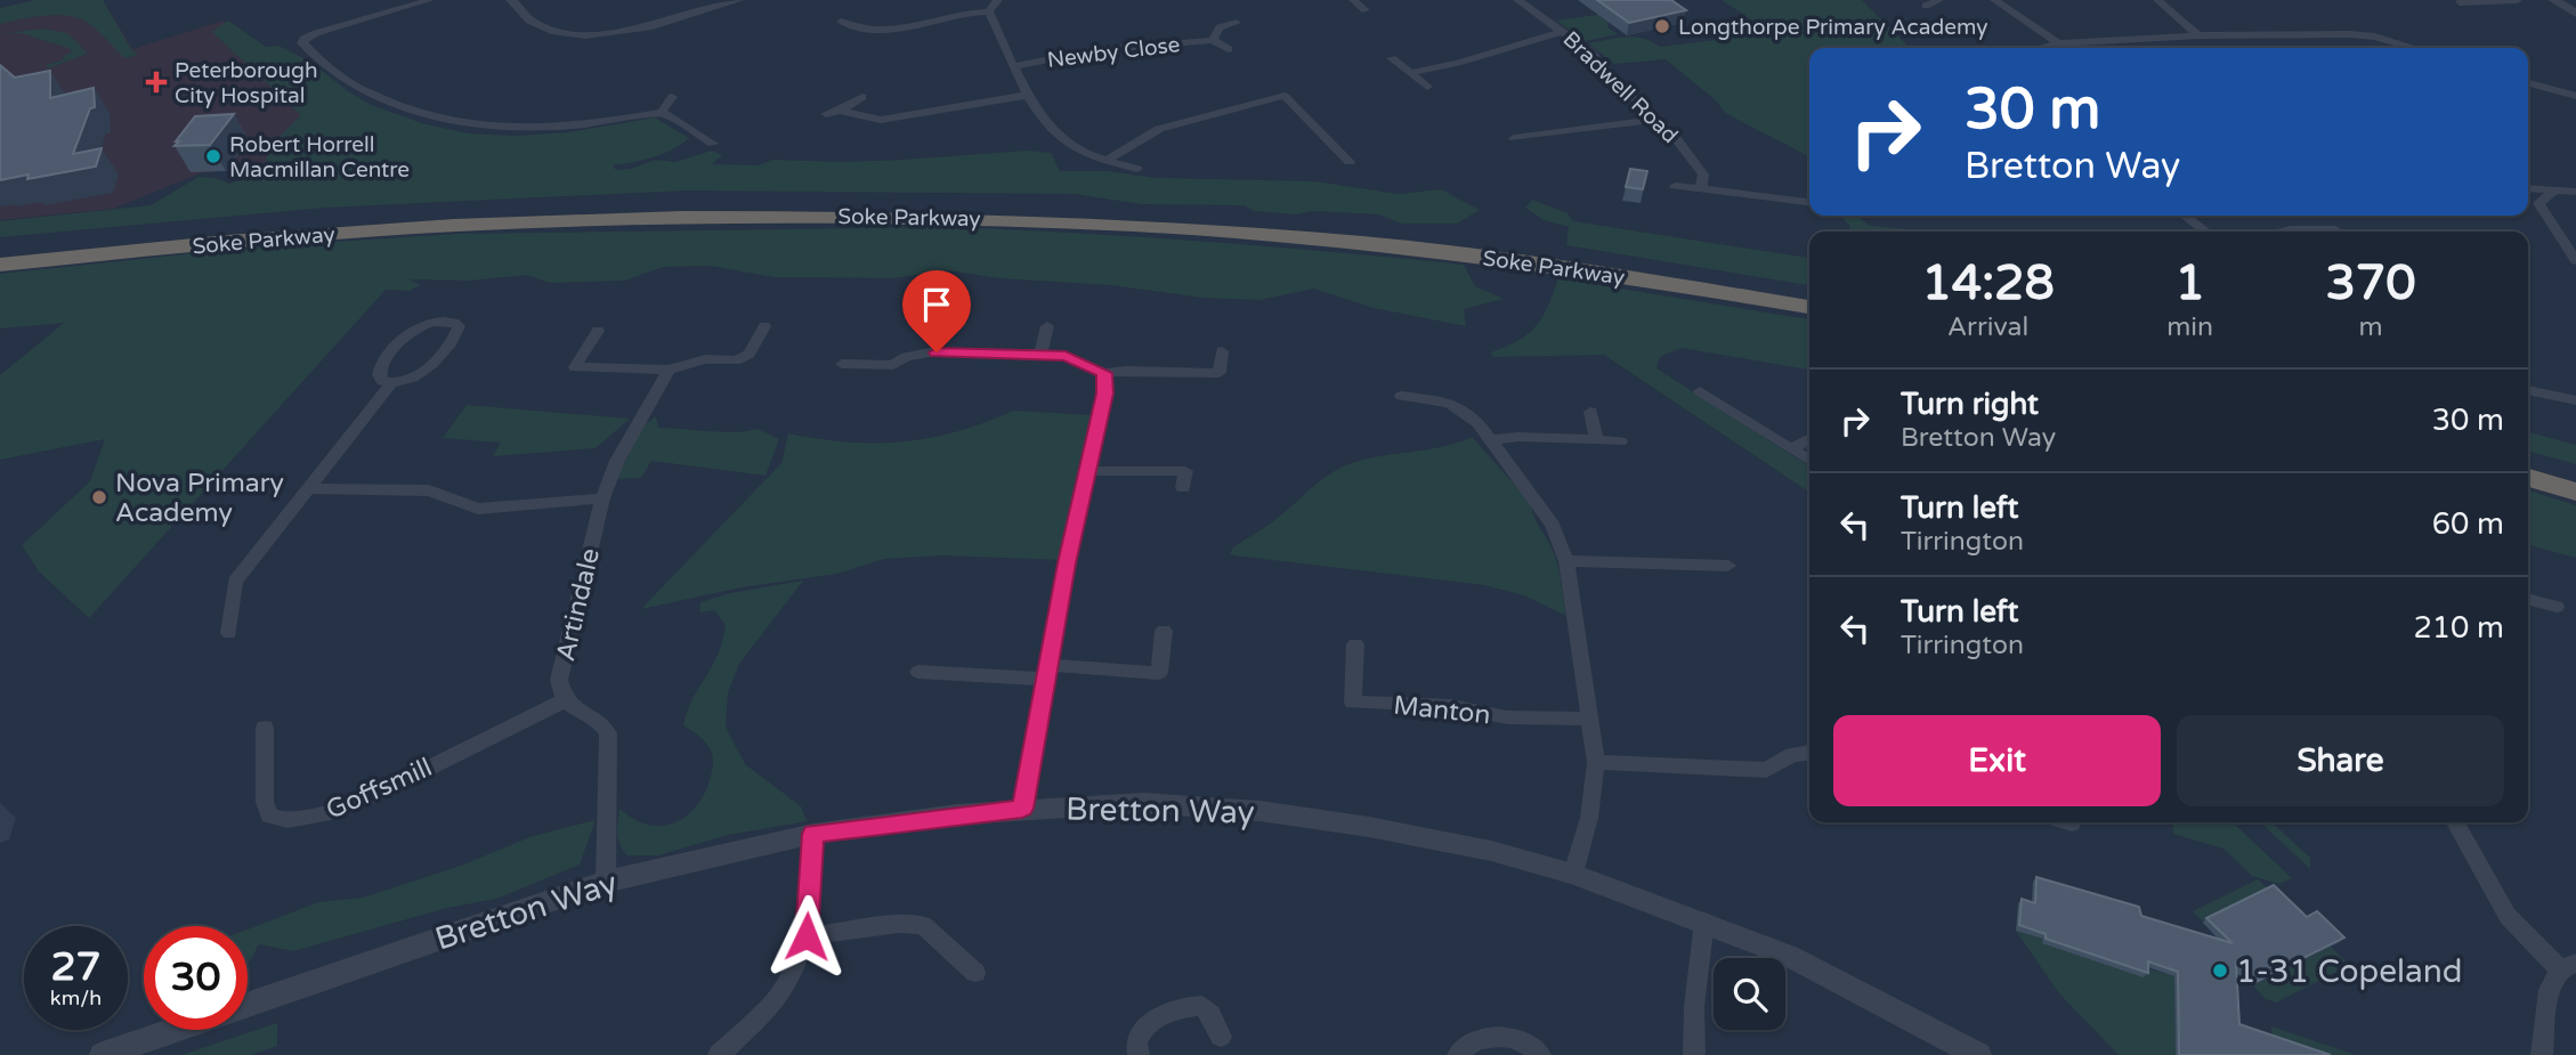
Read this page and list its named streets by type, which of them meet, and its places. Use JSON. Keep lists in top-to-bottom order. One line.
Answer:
{"streets":{"highway":["Soke Parkway"],"street":["Newby Close","Bradwell Road","Artindale","Manton","Goffsmill","Bretton Way"]},"crossings":[["Artindale","Goffsmill"],["Artindale","Bretton Way"]],"places":{"other":["Longthorpe Primary Academy","Robert Horrell Macmillan Centre","Nova Primary Academy","1-31 Copeland"],"health":["Peterborough City Hospital"]},"page":{"turn":["30 m","Bretton Way"],"eta":["14:28","Arrival","1","min","370","m"],"list":[{"name":"Turn right","note":"Bretton Way","value":"30 m"},{"name":"Turn left","note":"Tirrington","value":"60 m"},{"name":"Turn left","note":"Tirrington","value":"210 m"}],"buttons":["Exit","Share"],"speed":"27 km/h","limit":"30"}}
